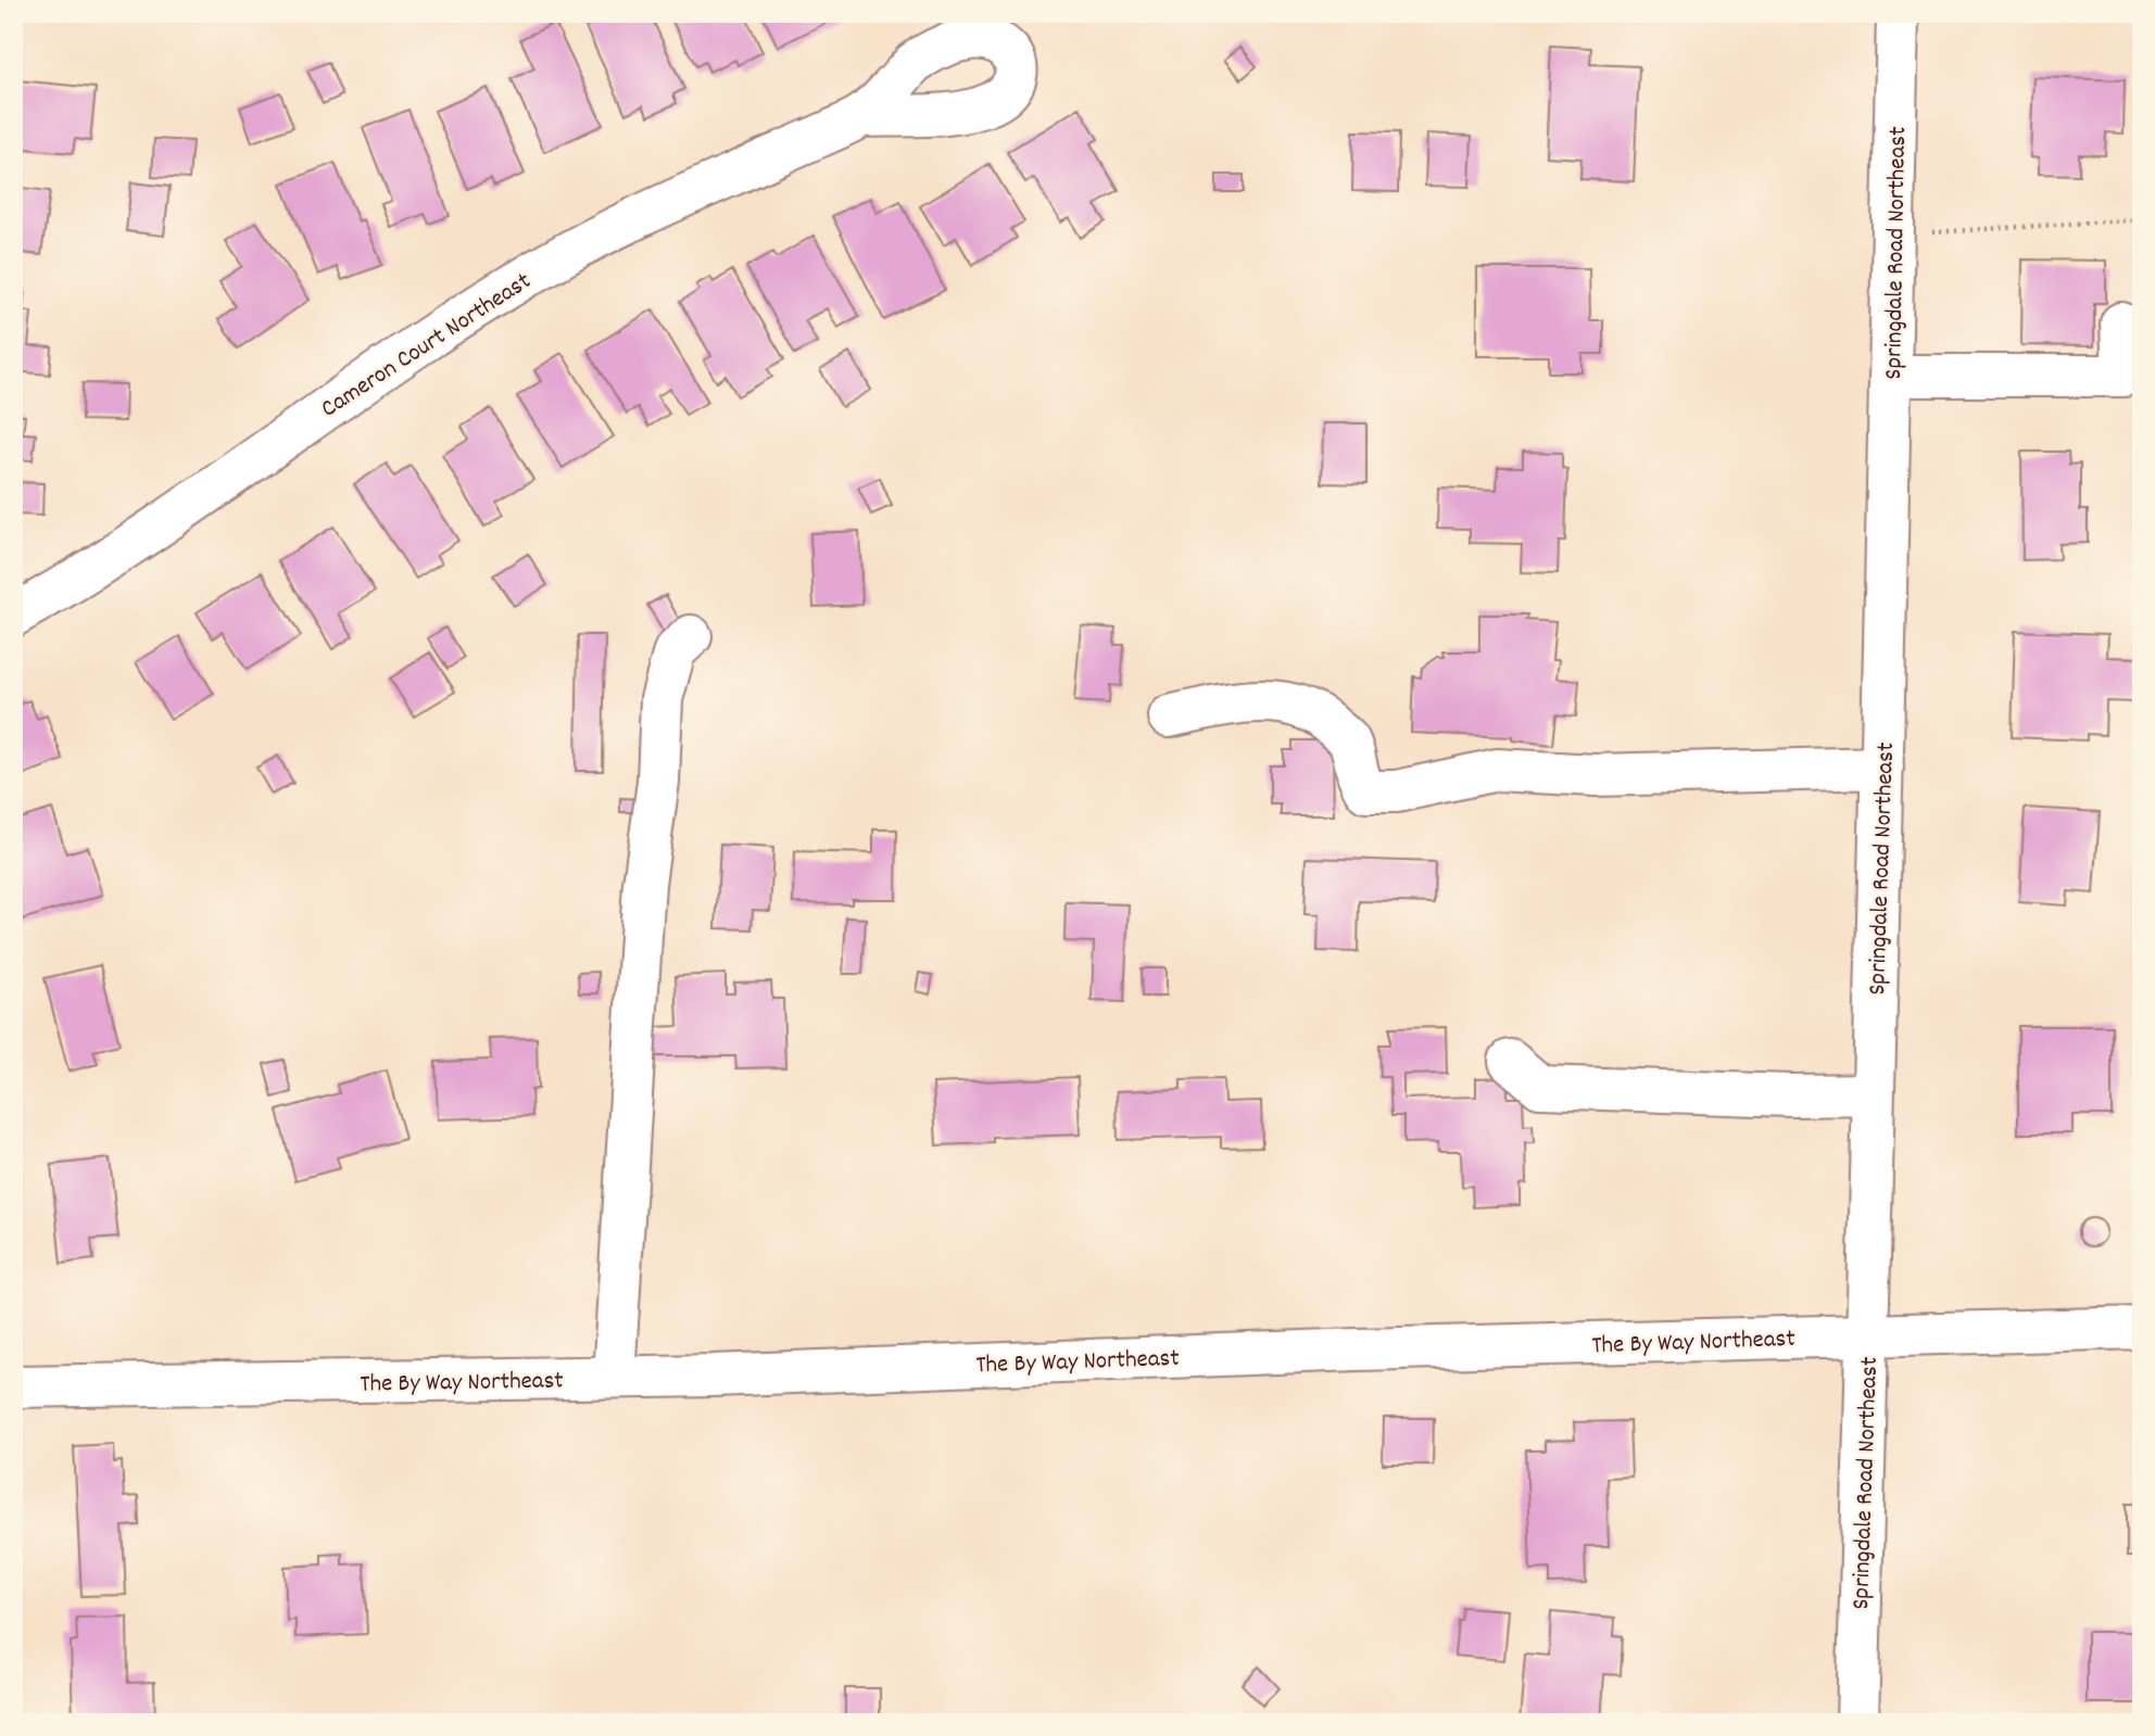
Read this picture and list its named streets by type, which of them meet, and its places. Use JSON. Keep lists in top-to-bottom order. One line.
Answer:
{"streets":{"street":["Springdale Road Northeast","Cameron Court Northeast","The By Way Northeast"]},"crossings":[["Springdale Road Northeast","The By Way Northeast"]]}
